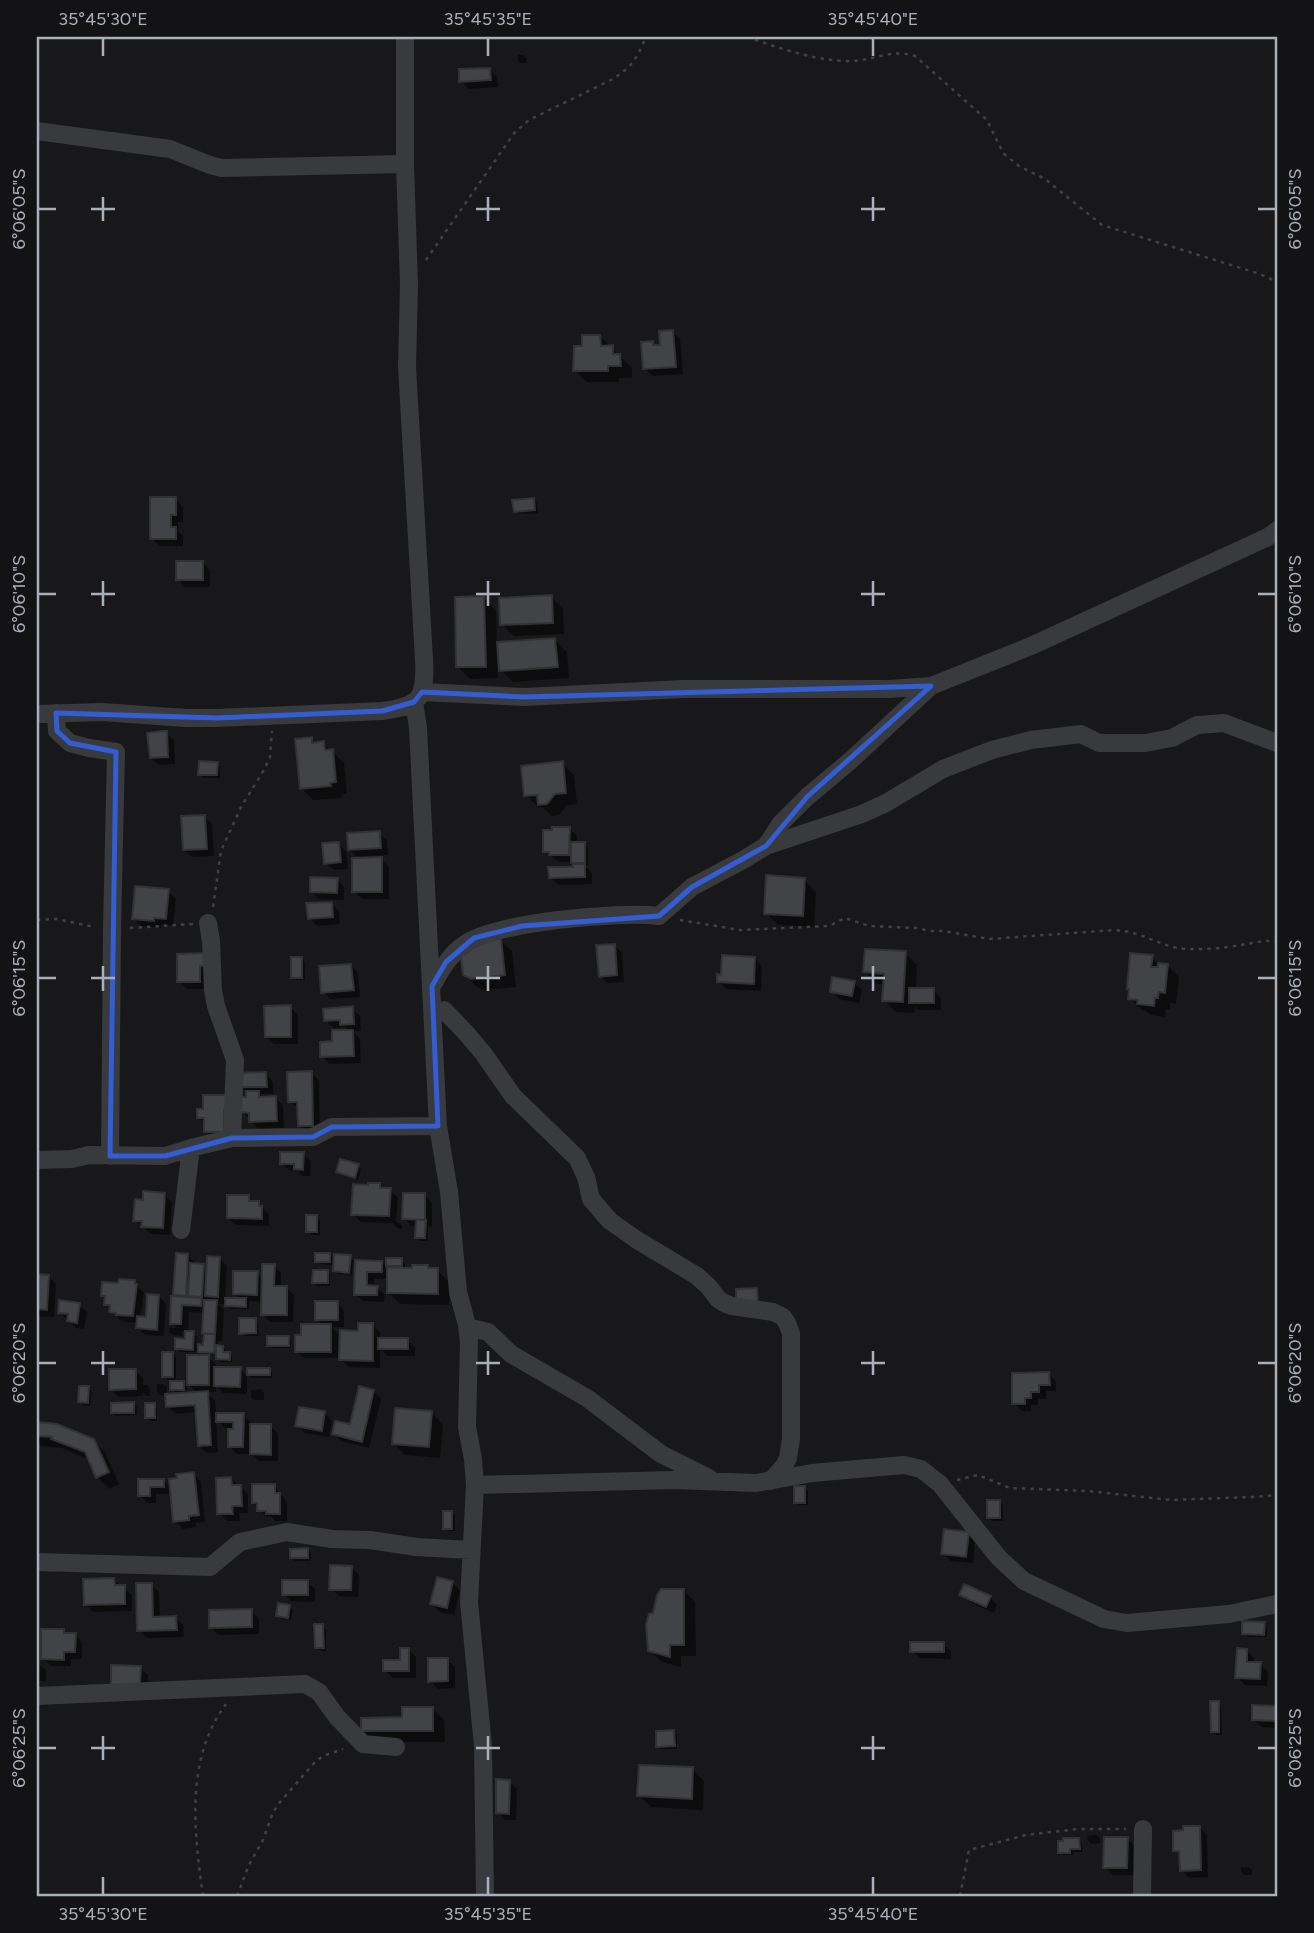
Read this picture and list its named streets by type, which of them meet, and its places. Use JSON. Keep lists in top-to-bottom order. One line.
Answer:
{"coordinates":["35°45'30\"E","35°45'35\"E","35°45'40\"E","6°06'05\"S","6°06'10\"S","6°06'15\"S","6°06'20\"S","6°06'25\"S"]}
